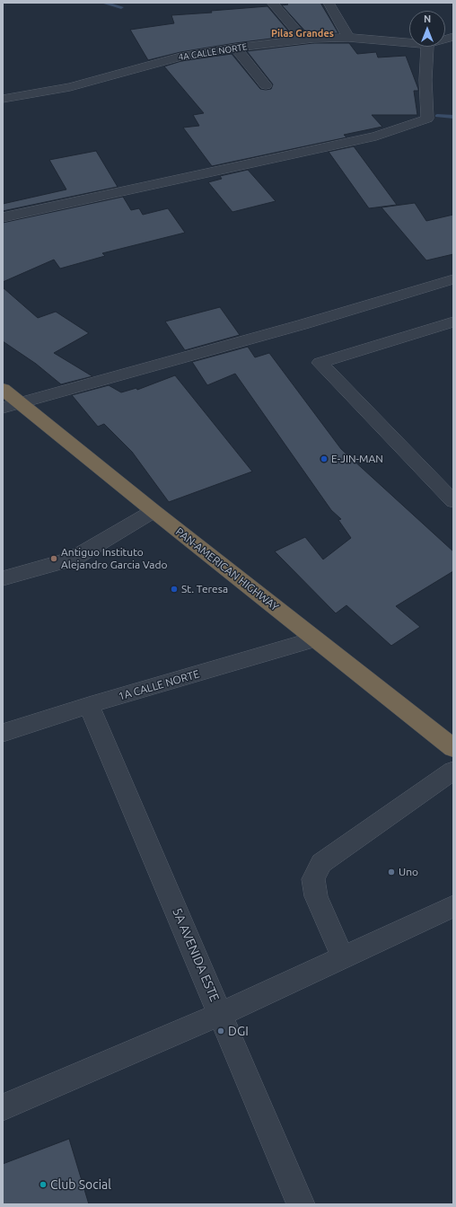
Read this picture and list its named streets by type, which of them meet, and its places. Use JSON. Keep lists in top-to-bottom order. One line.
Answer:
{"streets":{"highway":["PAN-AMERICAN HIGHWAY"],"street":["4A CALLE NORTE","1A CALLE NORTE","5A AVENIDA ESTE"]},"crossings":[["PAN-AMERICAN HIGHWAY","1A CALLE NORTE"],["1A CALLE NORTE","5A AVENIDA ESTE"]],"districts":["Pilas Grandes"],"places":["E-JIN-MAN","Antiguo Instituto Alejandro Garcia Vado","St. Teresa","Uno","DGI","Club Social"],"north":"top"}
